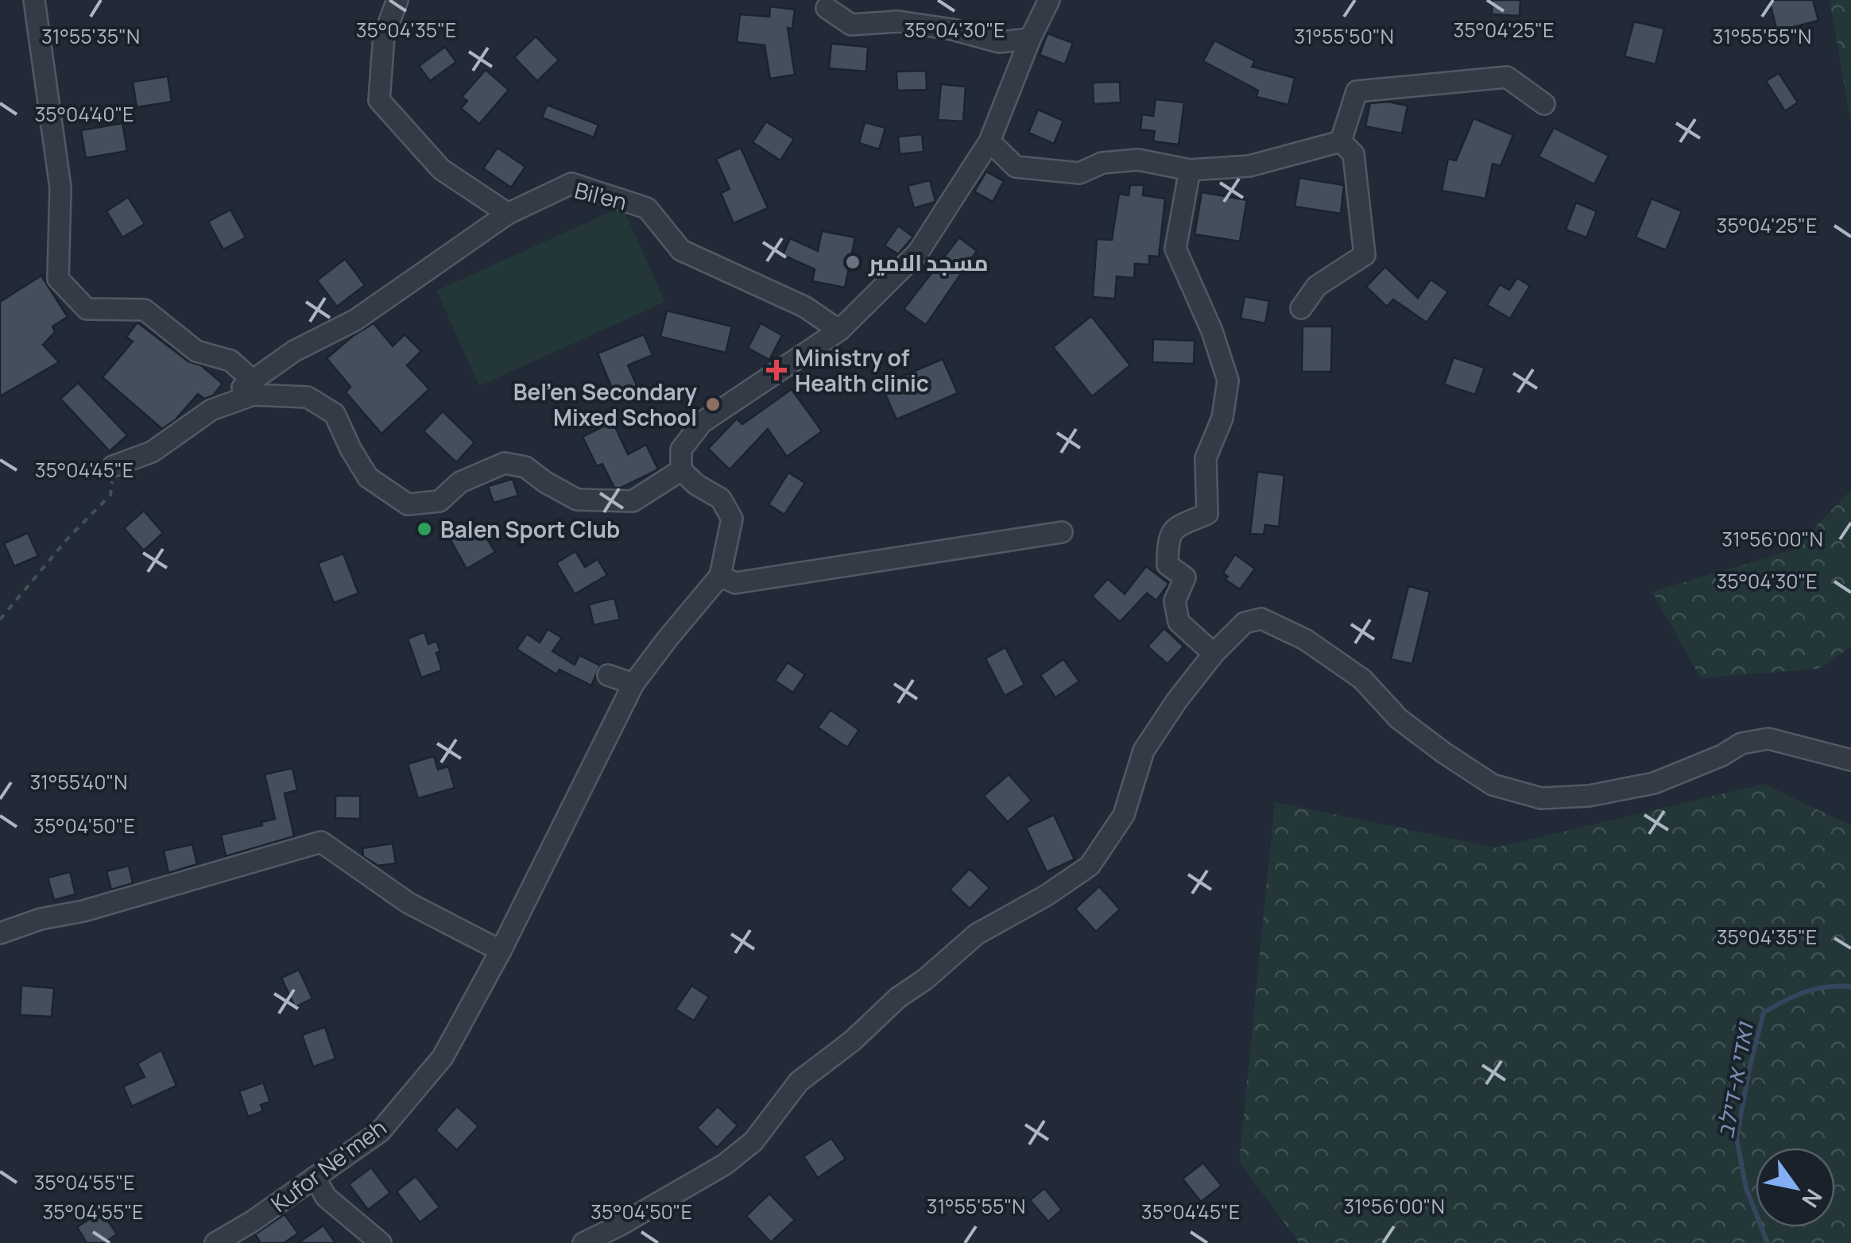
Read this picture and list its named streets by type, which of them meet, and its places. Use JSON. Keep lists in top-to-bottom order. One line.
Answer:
{"streets":{"street":["Bil'en","Kufor Ne'meh"]},"water":["ואדי א-דילב"],"places":{"other":["مسجد الامير","Bel'en Secondary Mixed School","Balen Sport Club"],"health":["Ministry of Health clinic"]},"north":"bottom right","coordinates":["35°04'35\"E","35°04'30\"E","35°04'25\"E","31°55'35\"N","31°55'50\"N","31°55'55\"N","35°04'40\"E","35°04'45\"E","31°56'00\"N","31°55'40\"N","35°04'50\"E","35°04'55\"E"]}
